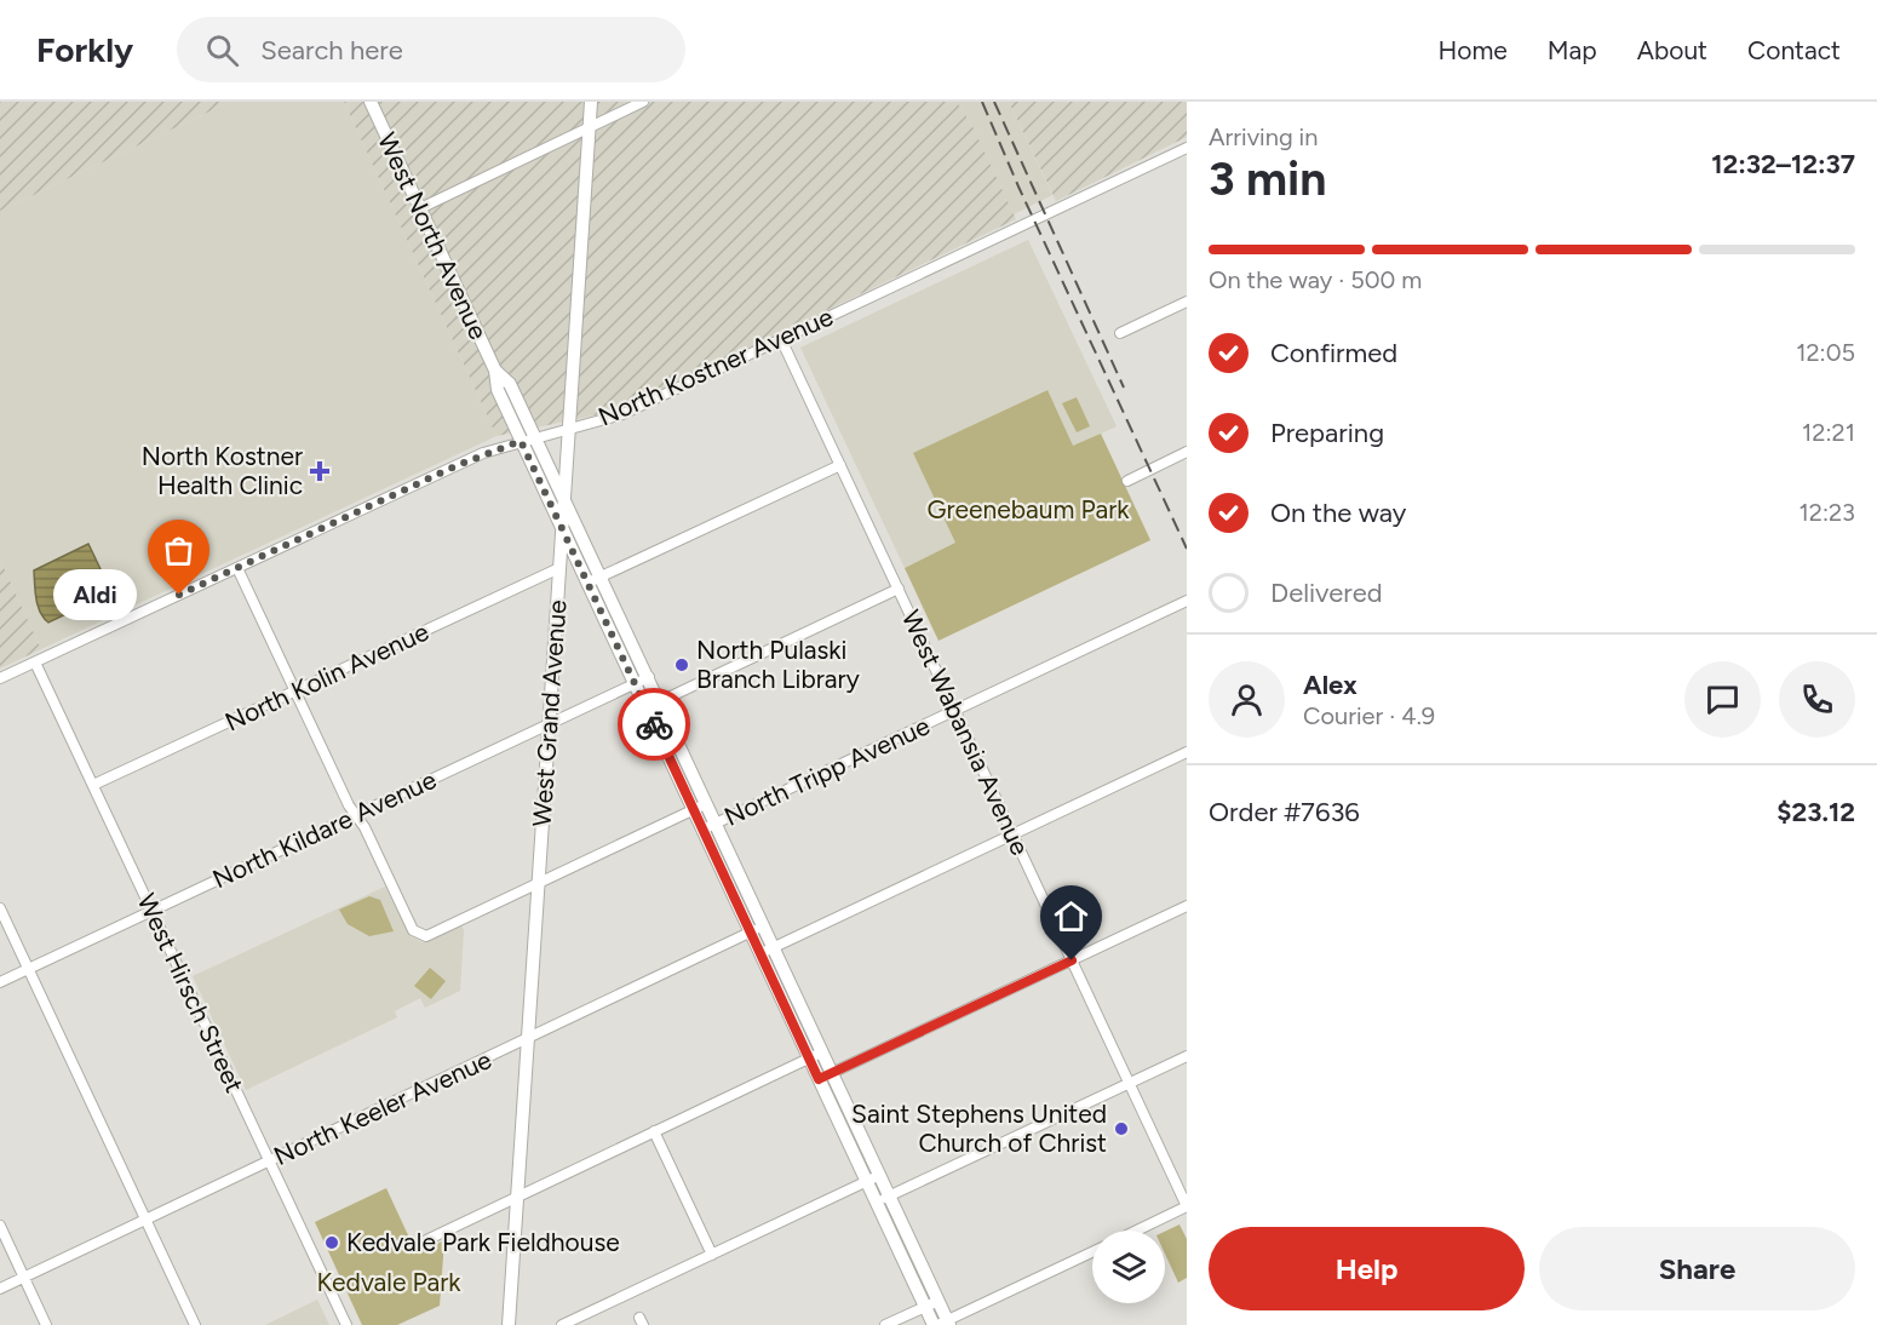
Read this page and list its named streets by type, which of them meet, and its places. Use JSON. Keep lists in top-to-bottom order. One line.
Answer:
{"streets":{"main road":["West North Avenue","West Grand Avenue"],"street":["North Kostner Avenue","North Kolin Avenue","West Wabansia Avenue","North Tripp Avenue","North Kildare Avenue","West Hirsch Street","North Keeler Avenue"]},"crossings":[["West North Avenue","North Kostner Avenue"],["West North Avenue","West Grand Avenue"],["West North Avenue","North Tripp Avenue"],["West North Avenue","North Kildare Avenue"],["West North Avenue","North Keeler Avenue"],["North Kostner Avenue","West Grand Avenue"],["North Kostner Avenue","West Wabansia Avenue"],["North Kostner Avenue","West Hirsch Street"],["North Kolin Avenue","West Grand Avenue"],["North Kolin Avenue","West Hirsch Street"],["West Grand Avenue","North Tripp Avenue"],["West Grand Avenue","North Kildare Avenue"],["West Grand Avenue","North Keeler Avenue"],["West Wabansia Avenue","North Tripp Avenue"],["North Tripp Avenue","North Kildare Avenue"],["North Kildare Avenue","West Hirsch Street"],["West Hirsch Street","North Keeler Avenue"]],"parks":["Greenebaum Park","Kedvale Park"],"places":{"health":["North Kostner Health Clinic"],"other":["Aldi","North Pulaski Branch Library","Saint Stephens United Church of Christ","Kedvale Park Fieldhouse"]},"page":{"header":"Forkly","search":"Search here","nav":["Home","Map","About","Contact"],"heading":["3 min","Arriving in","12:32–12:37"],"panel":["Alex","Courier · 4.9","Order #7636","$23.12"],"bar":"On the way · 500 m","list":[["Confirmed","12:05"],["Preparing","12:21"],["On the way","12:23"],"Delivered"],"bubble":"Aldi","buttons":["Help","Share"]}}
